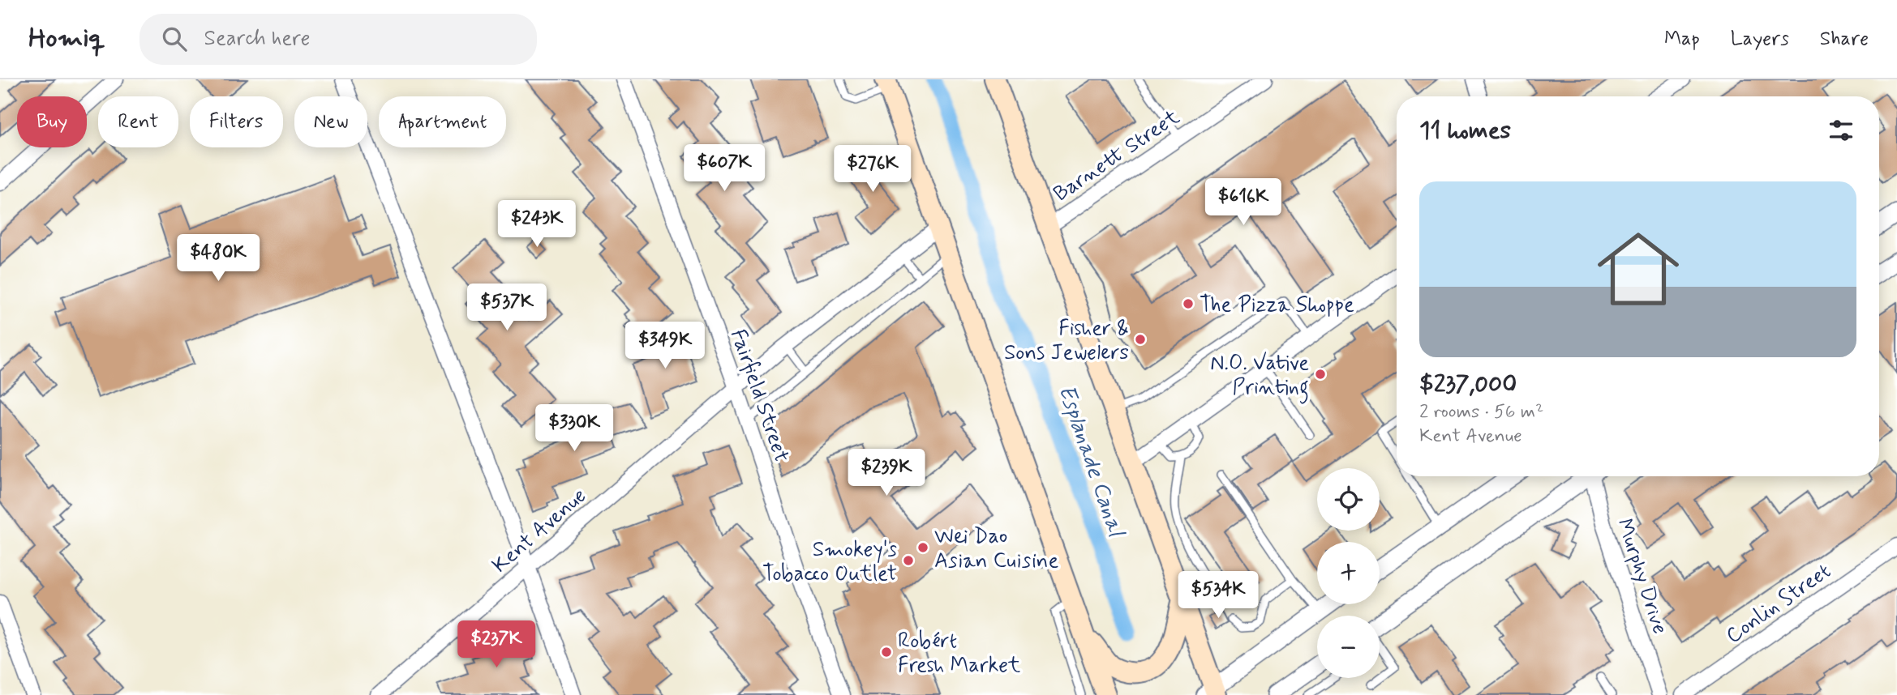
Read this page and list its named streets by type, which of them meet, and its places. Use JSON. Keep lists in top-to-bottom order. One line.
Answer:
{"streets":{"street":["Barnett Street","Fairfield Street","Kent Avenue","Murphy Drive","Conlin Street"]},"crossings":[["Fairfield Street","Kent Avenue"]],"water":["Esplanade Canal"],"places":["The Pizza Shoppe","Fisher & Sons Jewelers","N.O. Vative Printing","Wei Dao Asian Cuisine","Smokey's Tobacco Outlet","Robért Fresh Market"],"page":{"header":"Homiq","search":"Search here","nav":["Map","Layers","Share"],"chip":["Buy","Rent","Filters","New","Apartment"],"heading":"11 homes","price":["$607K","$276K","$616K","$243K","$480K","$537K","$349K","$330K","$239K","$534K","$237K"],"list":[{"name":"$237,000","note":"2 rooms · 56 m² · Kent Avenue"}],"map_buttons":["+","−"]}}
